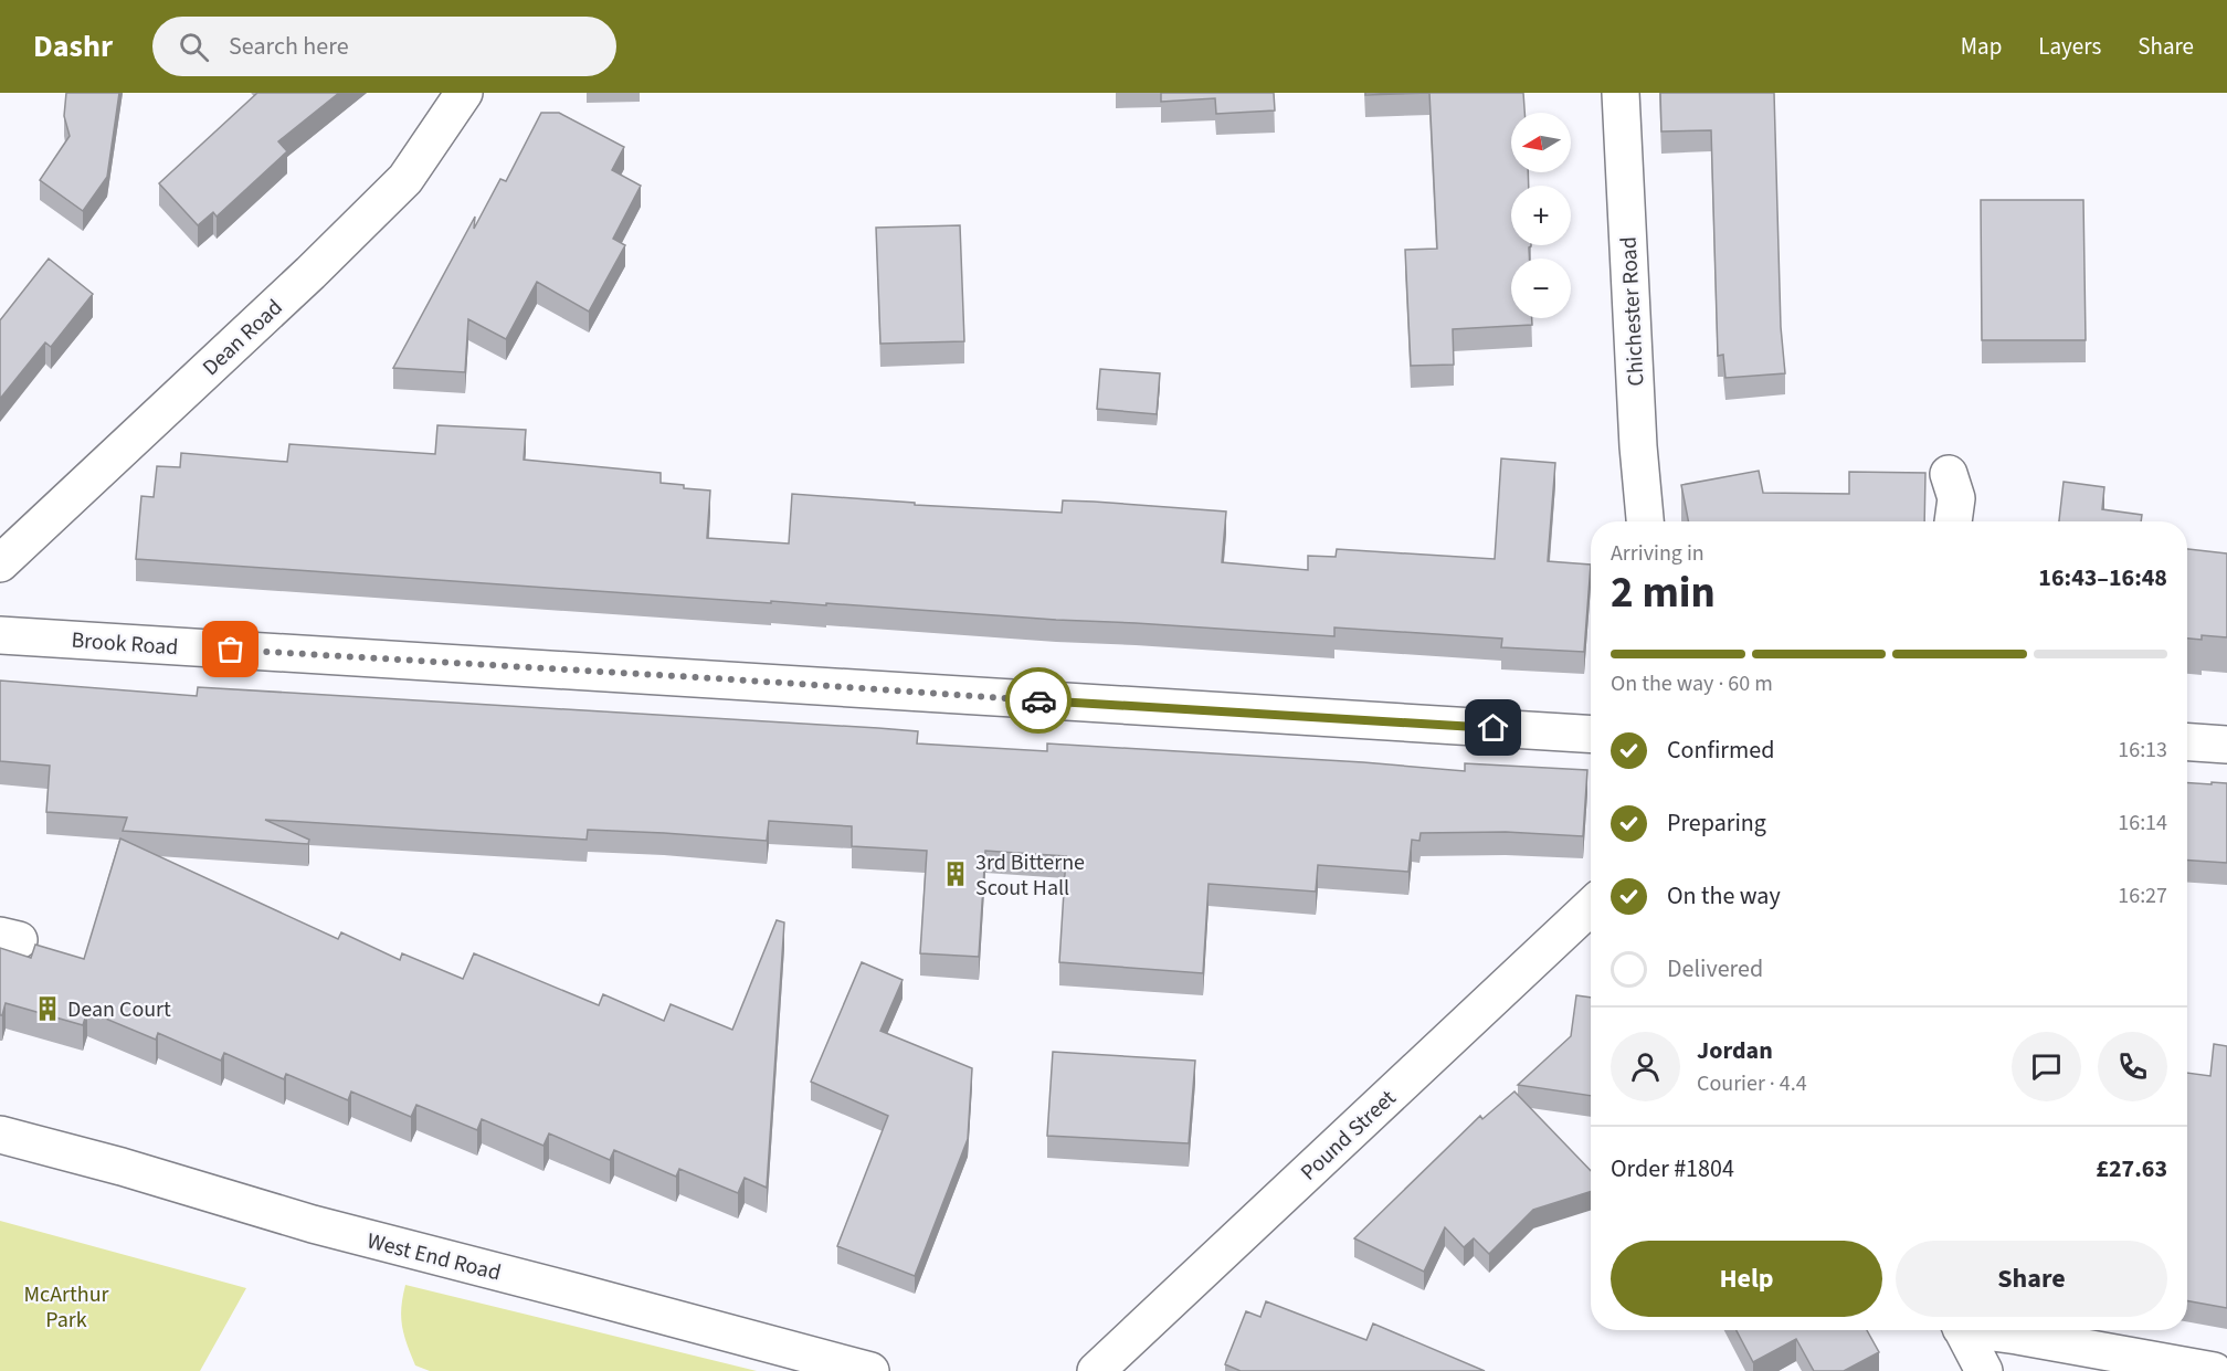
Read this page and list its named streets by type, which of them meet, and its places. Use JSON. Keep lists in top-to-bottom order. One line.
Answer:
{"streets":{"street":["Chichester Road","Dean Road","Brook Road","Pound Street","West End Road"]},"parks":["McArthur Park"],"places":{"building":["3rd Bitterne Scout Hall","Dean Court"]},"north":"left","page":{"header":"Dashr","search":"Search here","nav":["Map","Layers","Share"],"map_buttons":["+","−"],"heading":["2 min","Arriving in","16:43–16:48"],"panel":["Jordan","Courier · 4.4","Order #1804","£27.63"],"bar":"On the way · 60 m","list":[["Confirmed","16:13"],["Preparing","16:14"],["On the way","16:27"],"Delivered"],"buttons":["Help","Share"]}}
